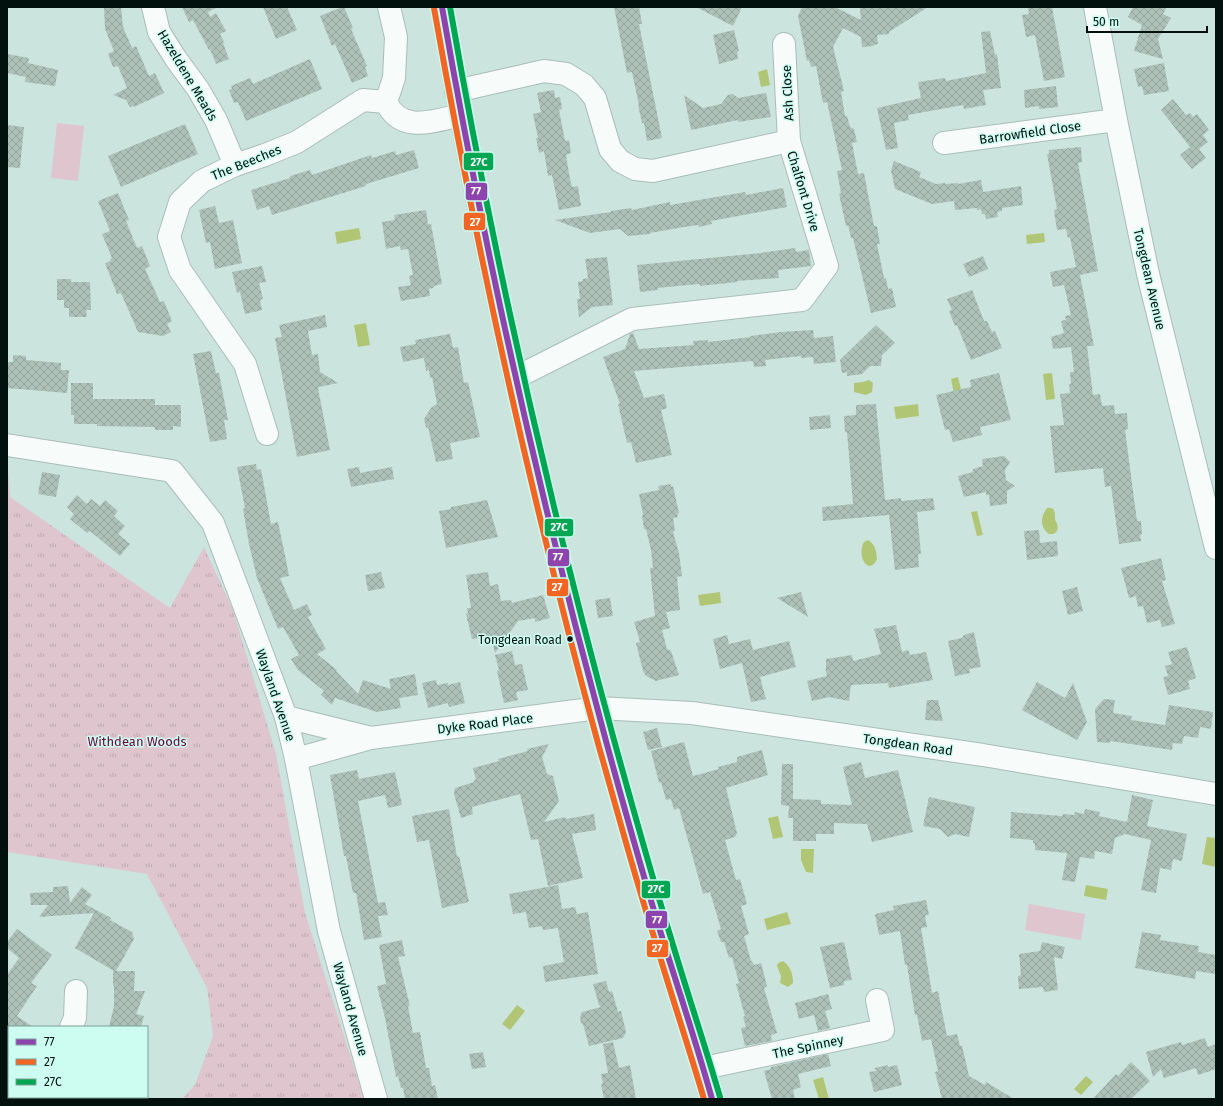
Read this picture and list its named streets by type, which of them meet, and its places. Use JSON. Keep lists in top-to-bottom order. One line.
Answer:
{"streets":{"street":["Hazeldene Meads","Ash Close","Barrowfield Close","The Beeches","Chalfont Drive","Tongdean Avenue","Wayland Avenue","Dyke Road Place","Tongdean Road","The Spinney"]},"crossings":[["Hazeldene Meads","The Beeches"],["Ash Close","Chalfont Drive"],["Barrowfield Close","Tongdean Avenue"],["Dyke Road Place","Tongdean Road"]],"parks":["Withdean Woods"],"places":["Tongdean Road"],"lines":["transit line 77","transit line 27C","transit line 27"],"legend":["77","27","27C"],"scale_bar":"50 m"}
